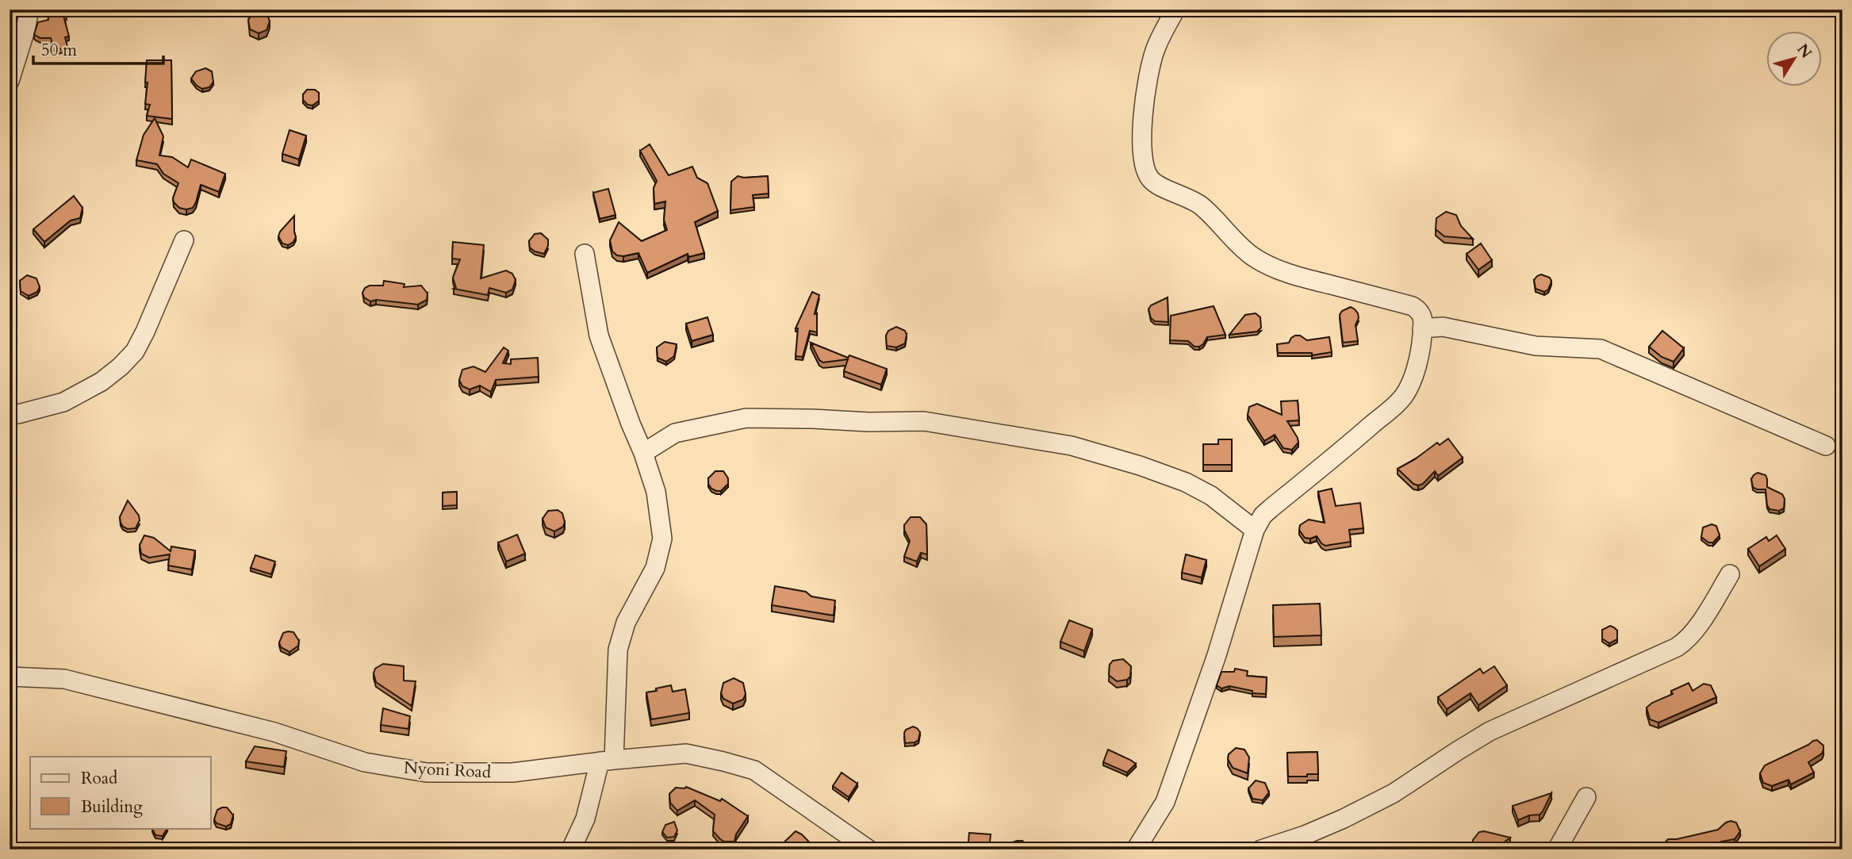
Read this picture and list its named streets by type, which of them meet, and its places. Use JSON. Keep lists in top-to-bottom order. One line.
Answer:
{"streets":{"street":["Nyoni Road"]},"legend":["Road","Building"],"scale_bar":"50 m","north":"top right"}
